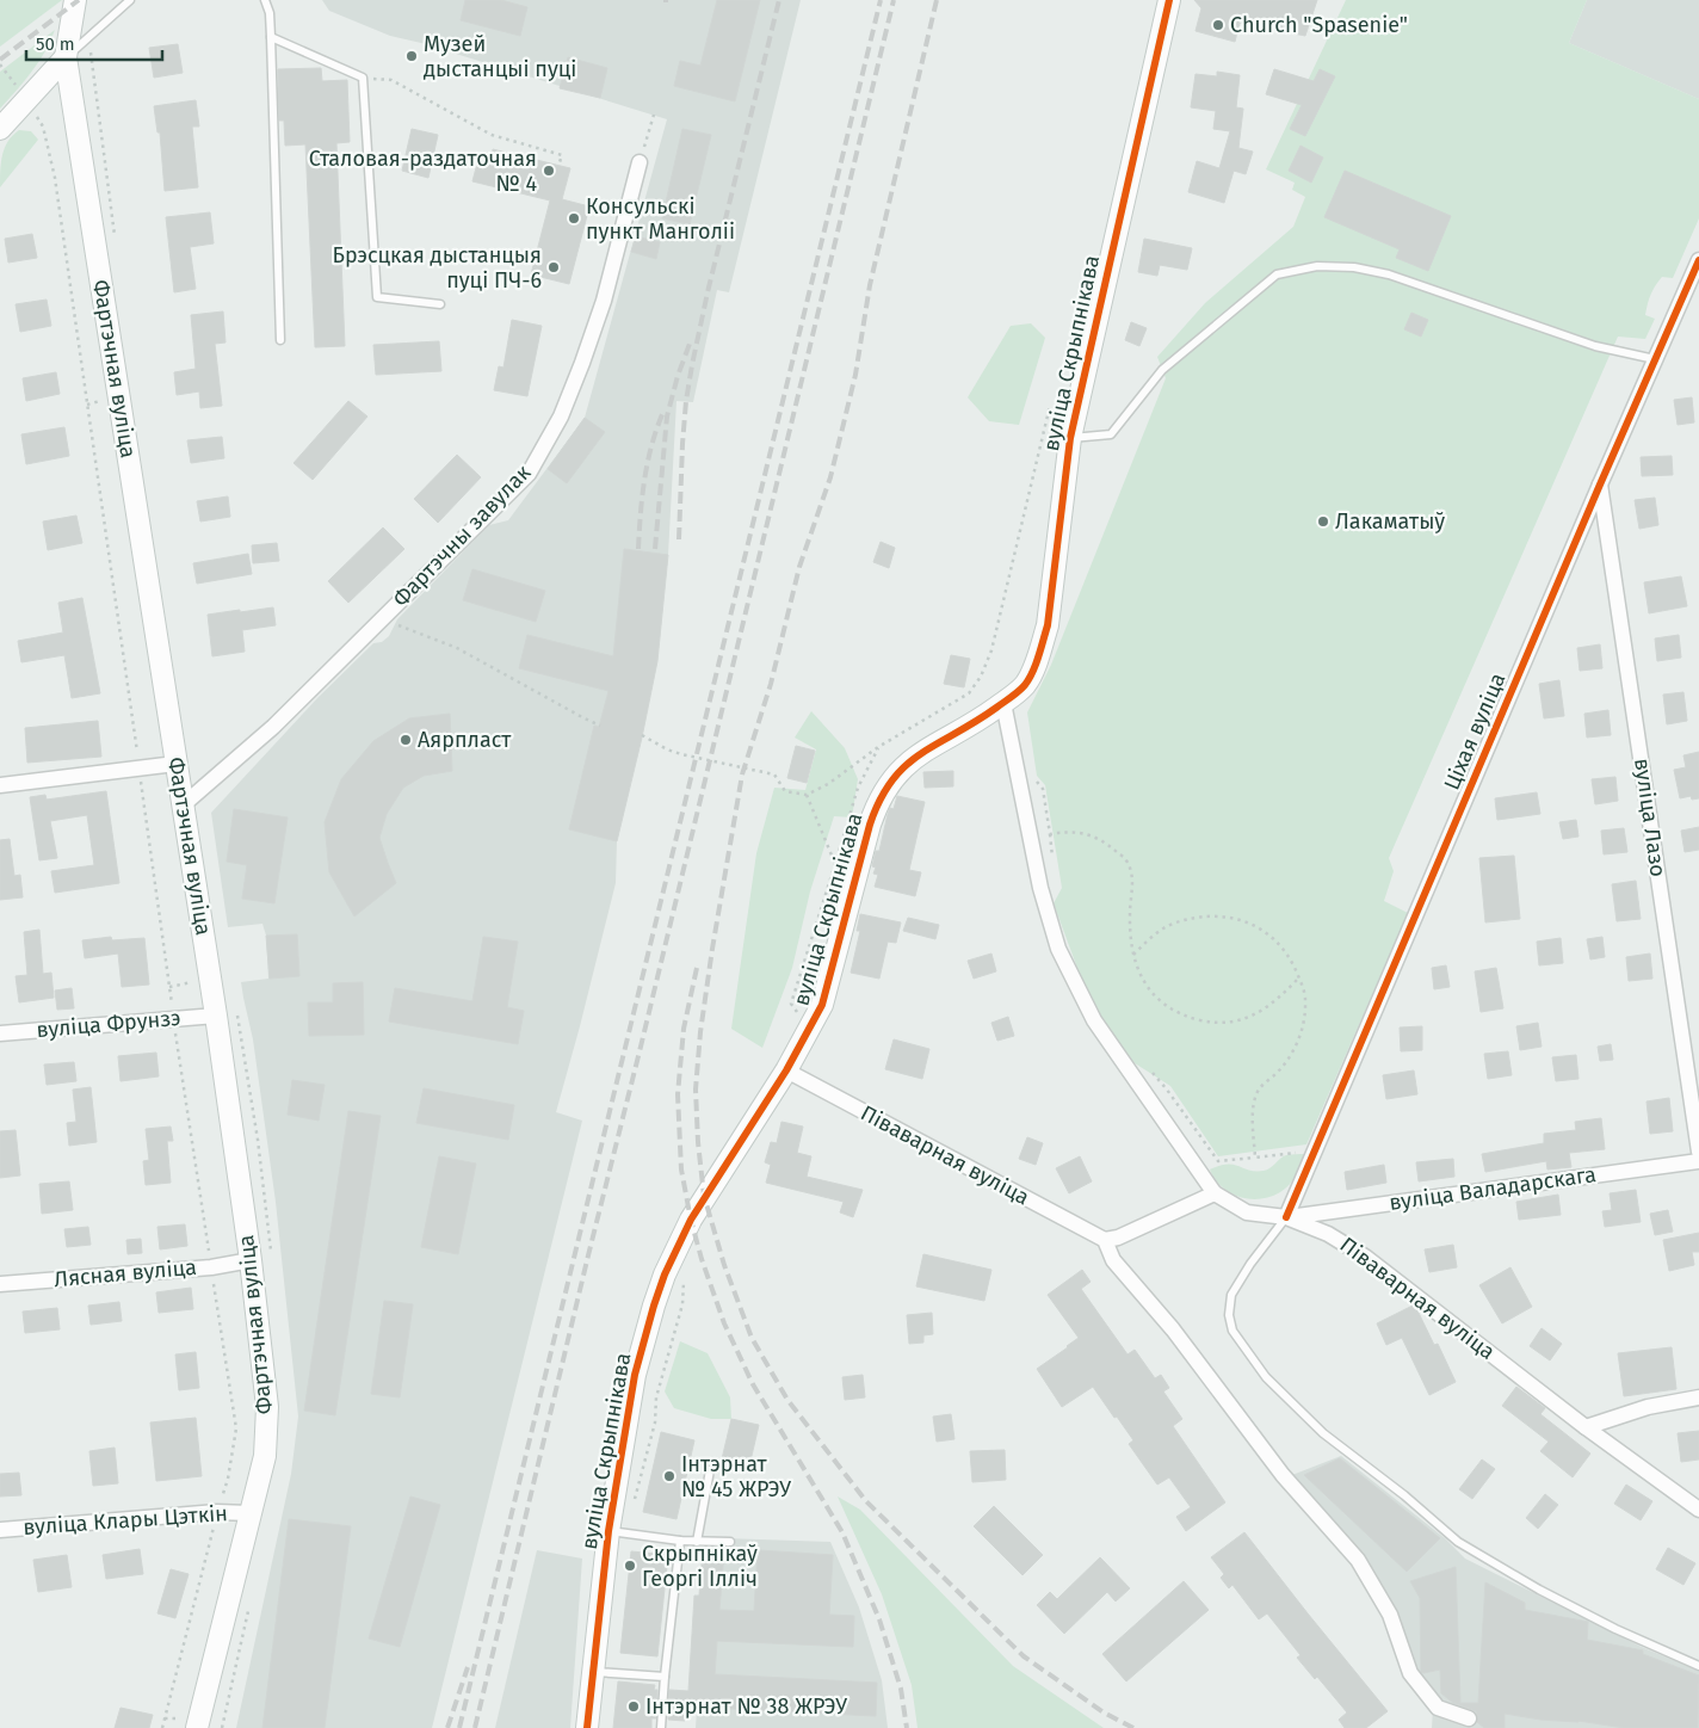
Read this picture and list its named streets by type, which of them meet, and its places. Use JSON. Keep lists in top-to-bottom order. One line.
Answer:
{"streets":{"street":["вуліца Скрыпнікава","Фартэчная вуліца","Фартэчны завулак","Ціхая вуліца","вуліца Лазо","вуліца Фрунзэ","Піваварная вуліца","вуліца Валадарскага","Лясная вуліца","вуліца Клары Цэткін"]},"crossings":[["вуліца Скрыпнікава","Піваварная вуліца"],["Фартэчная вуліца","Фартэчны завулак"],["Фартэчная вуліца","вуліца Фрунзэ"],["Фартэчная вуліца","Лясная вуліца"],["Фартэчная вуліца","вуліца Клары Цэткін"],["Ціхая вуліца","вуліца Лазо"],["Ціхая вуліца","Піваварная вуліца"],["Ціхая вуліца","вуліца Валадарскага"],["Піваварная вуліца","вуліца Валадарскага"]],"places":["Church \"Spasenie\"","Музей дыстанцыі пуці","Сталовая-раздаточная № 4","Консульскі пункт Манголіі","Брэсцкая дыстанцыя пуці ПЧ-6","Лакаматыў","Аярпласт","Інтэрнат № 45 ЖРЭУ","Скрыпнікаў Георгі Ілліч","Інтэрнат № 38 ЖРЭУ"],"scale_bar":"50 m"}
